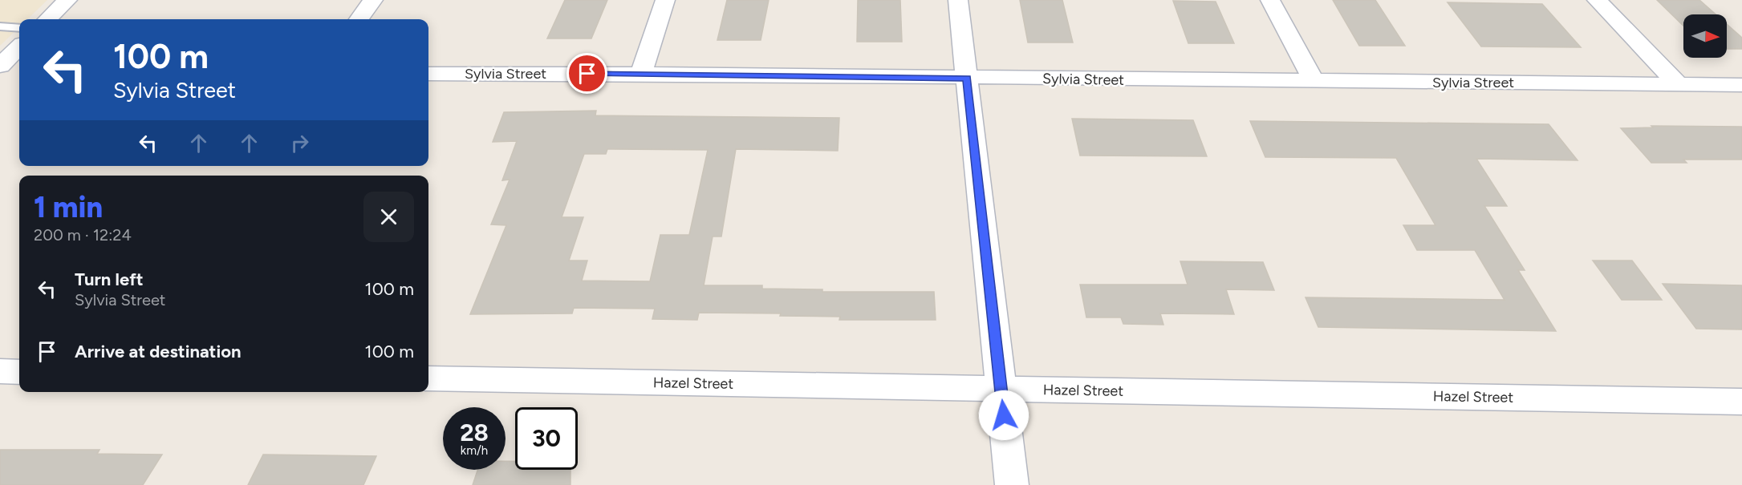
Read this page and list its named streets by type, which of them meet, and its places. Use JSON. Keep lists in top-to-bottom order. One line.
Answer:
{"streets":{"street":["Sylvia Street","Hazel Street"]},"north":"right","page":{"turn":["100 m","Sylvia Street"],"heading":["1 min","200 m · 12:24"],"list":[{"name":"Turn left","note":"Sylvia Street","value":"100 m"},{"name":"Arrive at destination","value":"100 m"}],"speed":"28 km/h","limit":"30"}}
